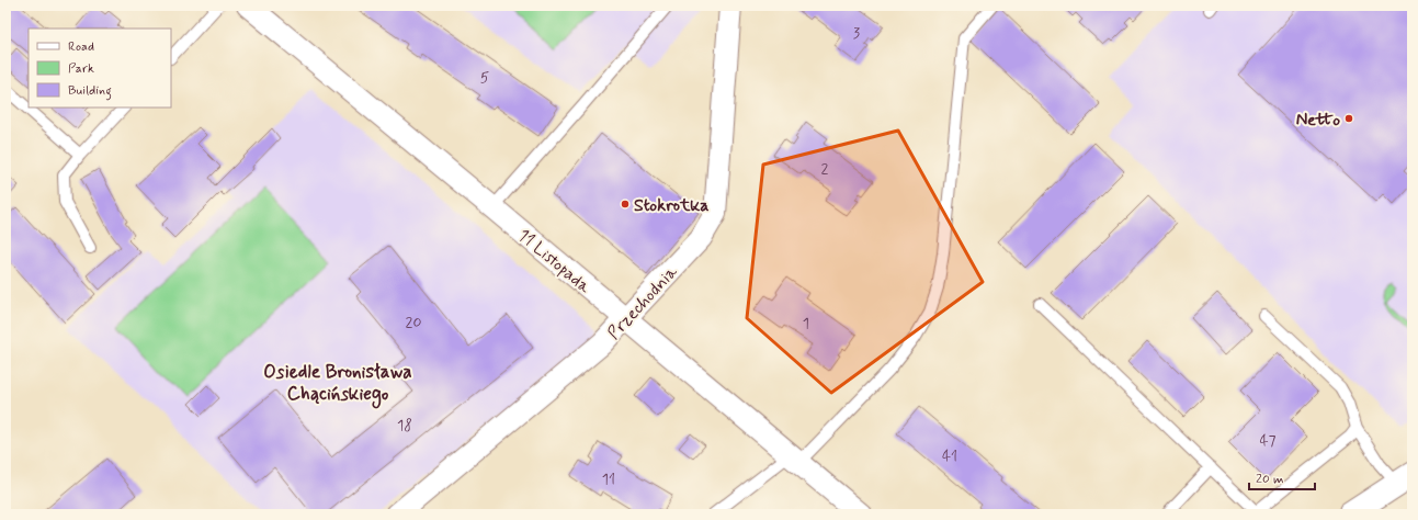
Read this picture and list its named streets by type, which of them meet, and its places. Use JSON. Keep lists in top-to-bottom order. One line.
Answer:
{"streets":{"street":["11 Listopada","Przechodnia"]},"crossings":[["11 Listopada","Przechodnia"]],"districts":["Osiedle Bronisława Chącińskiego"],"places":["Netto","Stokrotka"],"house_numbers":["3","5","2","20","1","18","47","41","11"],"legend":["Road","Park","Building"],"scale_bar":"20 m"}
